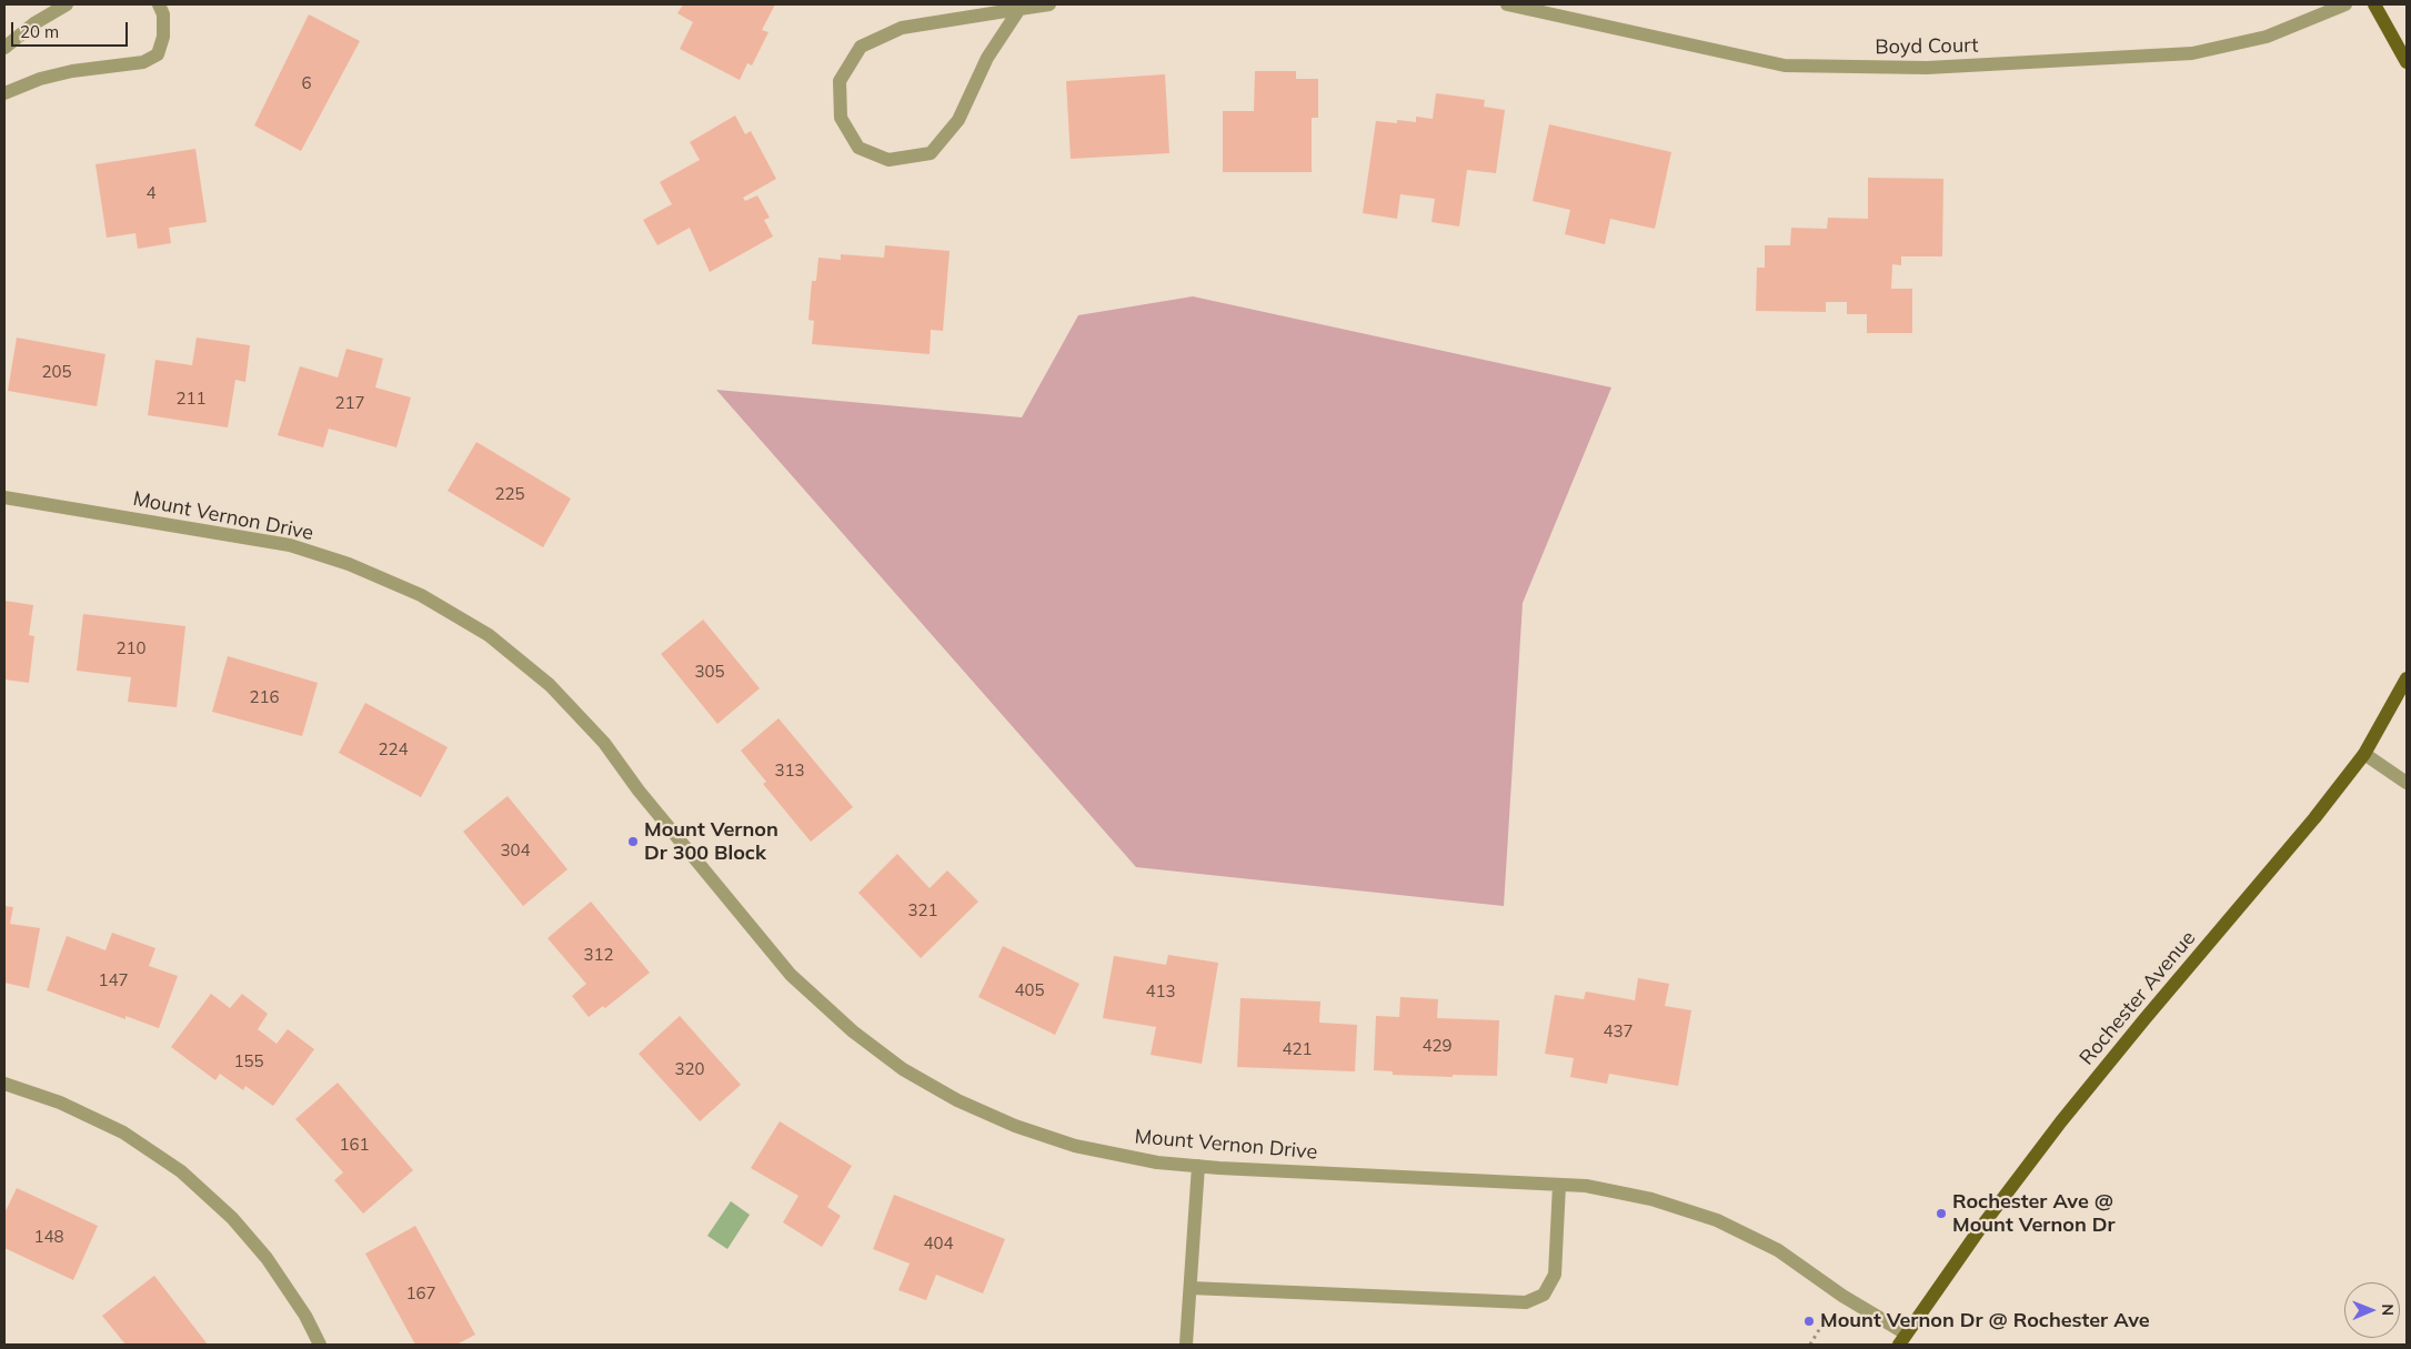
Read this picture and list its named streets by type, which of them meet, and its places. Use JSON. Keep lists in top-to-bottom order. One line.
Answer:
{"streets":{"main road":["Rochester Avenue"],"street":["Boyd Court","Mount Vernon Drive"]},"crossings":[["Mount Vernon Drive","Rochester Avenue"]],"places":["Mount Vernon Dr 300 Block","Rochester Ave @ Mount Vernon Dr","Mount Vernon Dr @ Rochester Ave"],"house_numbers":["6","4","205","211","217","225","210","305","216","224","313","304","321","312","147","405","413","437","429","421","155","320","161","148","404","167"],"scale_bar":"20 m","north":"right"}
